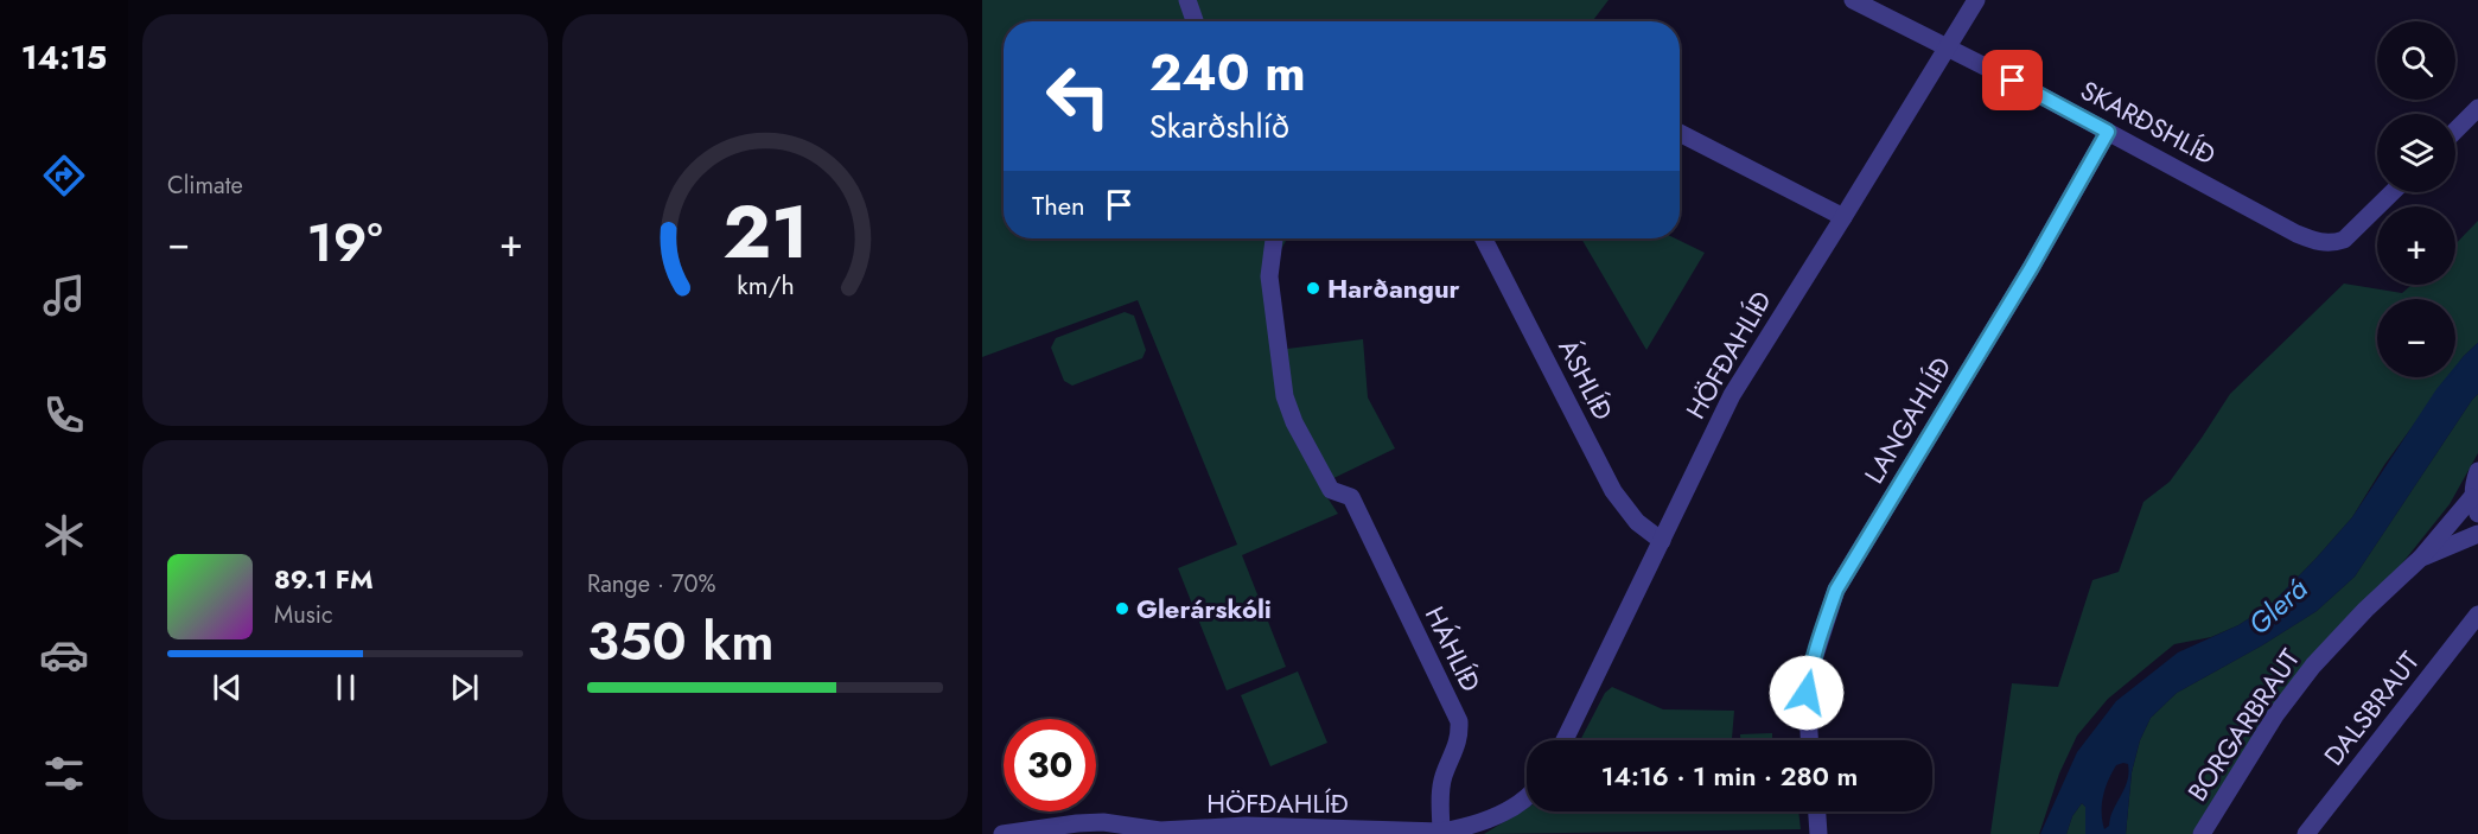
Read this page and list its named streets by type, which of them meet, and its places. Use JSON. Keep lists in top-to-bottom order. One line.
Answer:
{"streets":{"street":["SKARÐSHLÍÐ","HÖFÐAHLÍÐ","ÁSHLÍÐ","LANGAHLÍÐ","HÁHLÍÐ","DALSBRAUT","BORGARBRAUT"]},"crossings":[["SKARÐSHLÍÐ","HÖFÐAHLÍÐ"],["SKARÐSHLÍÐ","LANGAHLÍÐ"],["HÖFÐAHLÍÐ","ÁSHLÍÐ"],["HÖFÐAHLÍÐ","HÁHLÍÐ"]],"water":["Glerá"],"places":["Harðangur","Glerárskóli"],"page":{"tabs":"14:15","tile":["Climate",["Range · 70%","350 km"]],"map_buttons":["+","−"],"turn":["240 m","Skarðshlíð"],"then":"Then","heat":["−","19°","+"],"song":["89.1 FM","Music"],"limit":"30","trip":"14:16 · 1 min · 280 m","gauge":["21","km/h"]}}
